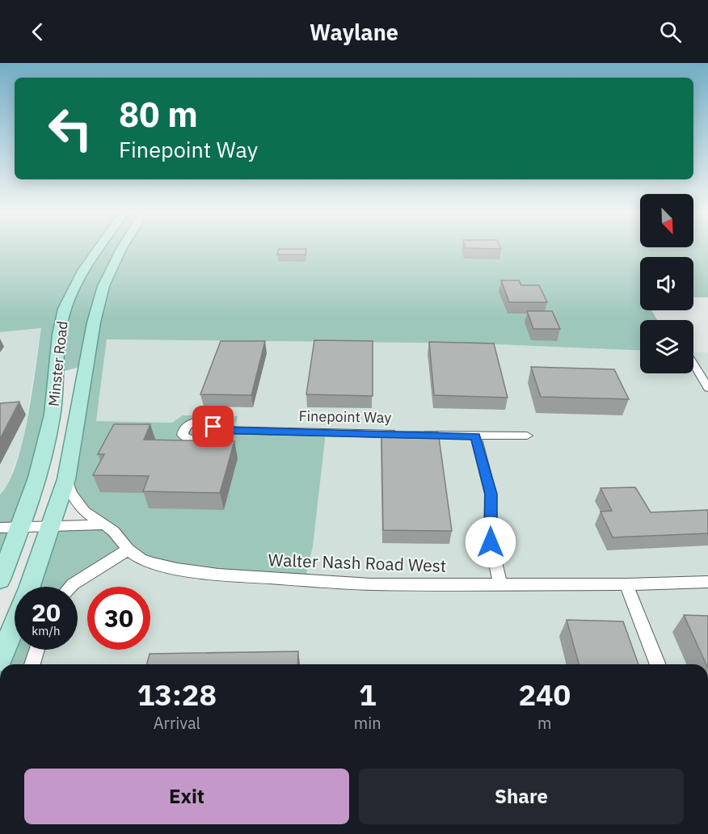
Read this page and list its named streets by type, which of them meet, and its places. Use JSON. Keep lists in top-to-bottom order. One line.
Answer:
{"streets":{"main road":["Minster Road"],"street":["Finepoint Way","Walter Nash Road West"]},"crossings":[["Minster Road","Walter Nash Road West"]],"north":"bottom right","page":{"header":"Waylane","turn":["80 m","Finepoint Way"],"speed":"20 km/h","limit":"30","eta":["13:28","Arrival","1","min","240","m"],"buttons":["Exit","Share"]}}
